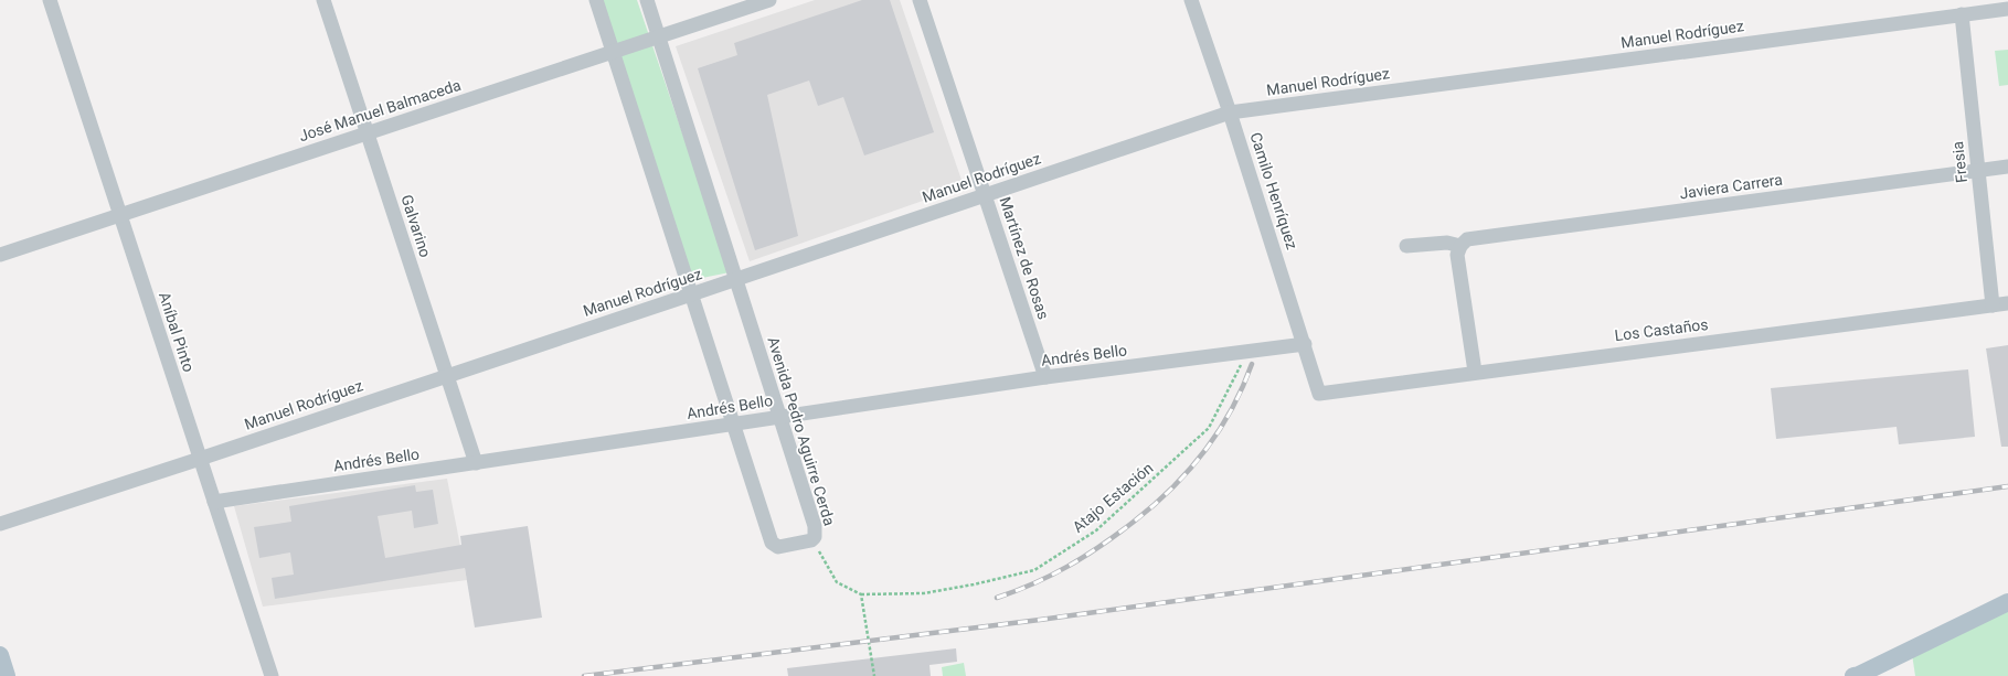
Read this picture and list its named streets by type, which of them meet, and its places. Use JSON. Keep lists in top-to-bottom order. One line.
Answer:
{"streets":{"street":["Manuel Rodríguez","José Manuel Balmaceda","Fresia","Javiera Carrera","Camilo Henríquez","Galvarino","Martínez de Rosas","Los Castaños","Aníbal Pinto","Andrés Bello","Avenida Pedro Aguirre Cerda"],"path":["Atajo Estación"]},"crossings":[["Manuel Rodríguez","Fresia"],["Manuel Rodríguez","Camilo Henríquez"],["Manuel Rodríguez","Galvarino"],["Manuel Rodríguez","Martínez de Rosas"],["Manuel Rodríguez","Aníbal Pinto"],["Manuel Rodríguez","Avenida Pedro Aguirre Cerda"],["José Manuel Balmaceda","Galvarino"],["José Manuel Balmaceda","Aníbal Pinto"],["José Manuel Balmaceda","Avenida Pedro Aguirre Cerda"],["Fresia","Javiera Carrera"],["Fresia","Los Castaños"],["Camilo Henríquez","Los Castaños"],["Camilo Henríquez","Andrés Bello"],["Galvarino","Andrés Bello"],["Martínez de Rosas","Andrés Bello"],["Aníbal Pinto","Andrés Bello"],["Andrés Bello","Avenida Pedro Aguirre Cerda"],["Andrés Bello","Atajo Estación"]]}
